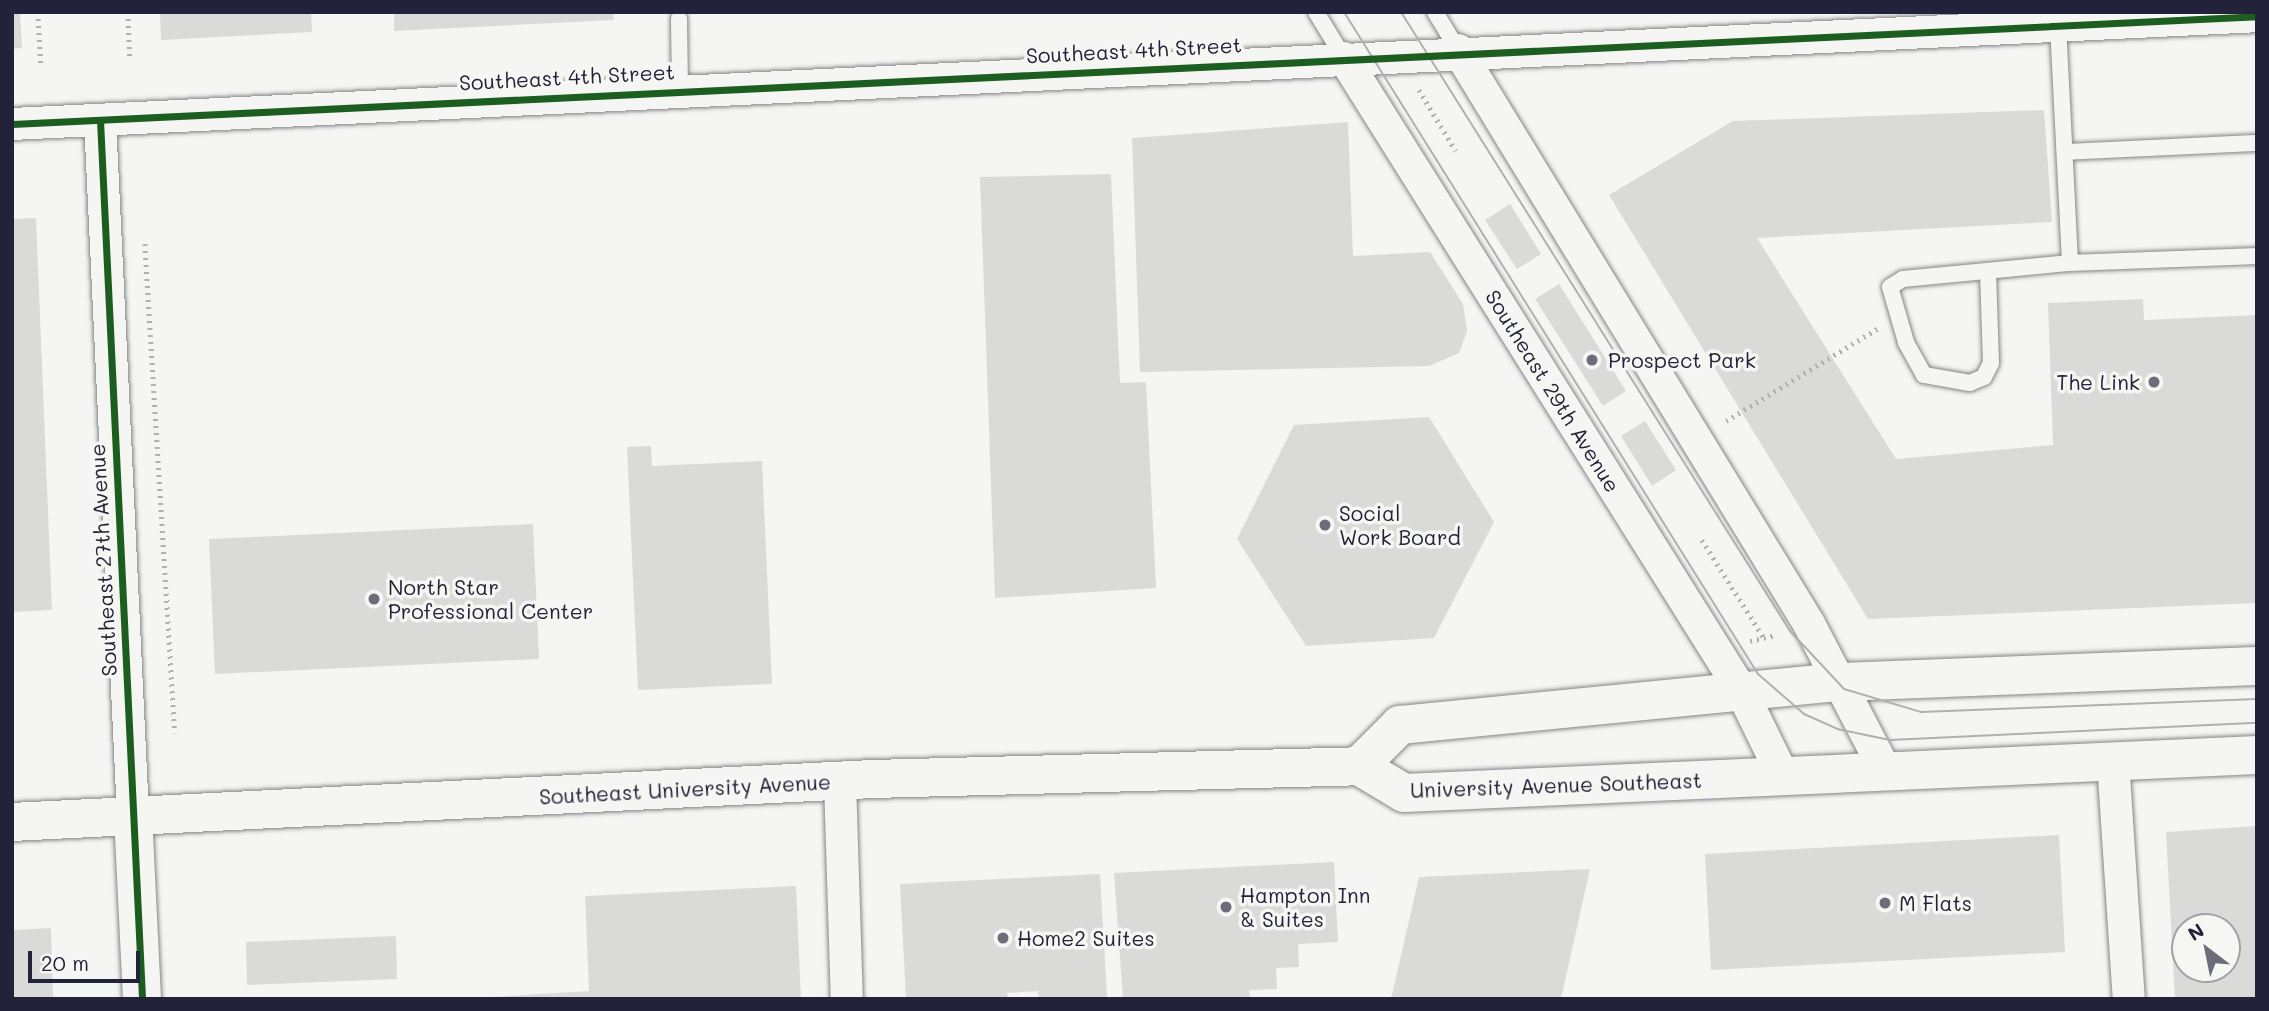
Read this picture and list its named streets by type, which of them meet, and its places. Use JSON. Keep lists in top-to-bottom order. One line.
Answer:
{"streets":{"main road":["Southeast 27th Avenue","University Avenue Southeast","Southeast University Avenue"],"street":["Southeast 4th Street","Southeast 29th Avenue"]},"crossings":[["Southeast 4th Street","Southeast 29th Avenue"],["Southeast 4th Street","Southeast 27th Avenue"],["Southeast 29th Avenue","University Avenue Southeast"],["Southeast 27th Avenue","Southeast University Avenue"],["University Avenue Southeast","Southeast University Avenue"]],"places":["Prospect Park","The Link","Social Work Board","North Star Professional Center","M Flats","Hampton Inn & Suites","Home2 Suites"],"scale_bar":"20 m","north":"top left"}
